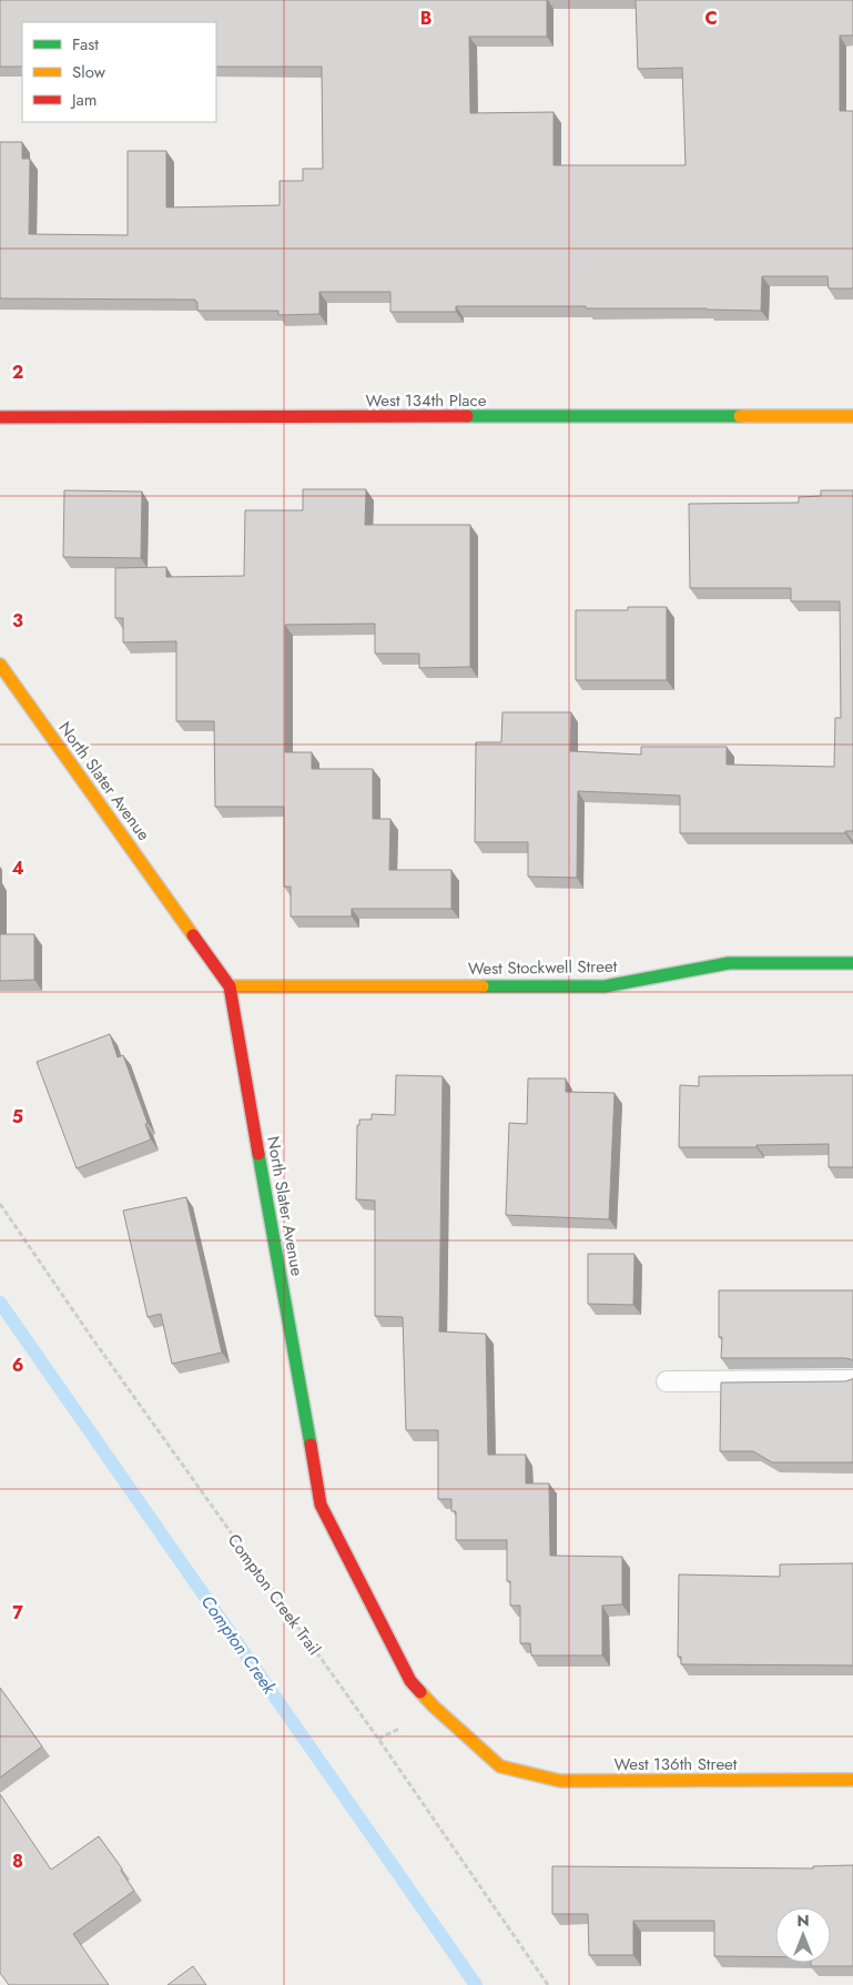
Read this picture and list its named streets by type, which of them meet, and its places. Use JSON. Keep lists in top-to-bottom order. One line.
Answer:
{"streets":{"street":["West 134th Place","North Slater Avenue","West Stockwell Street","West 136th Street"],"path":["Compton Creek Trail"]},"crossings":[["North Slater Avenue","West Stockwell Street"],["North Slater Avenue","West 136th Street"]],"water":["Compton Creek"],"legend":["Fast","Slow","Jam"],"north":"top","grid":{"columns":["B","C"],"rows":["2","3","4","5","6","7","8"]}}
